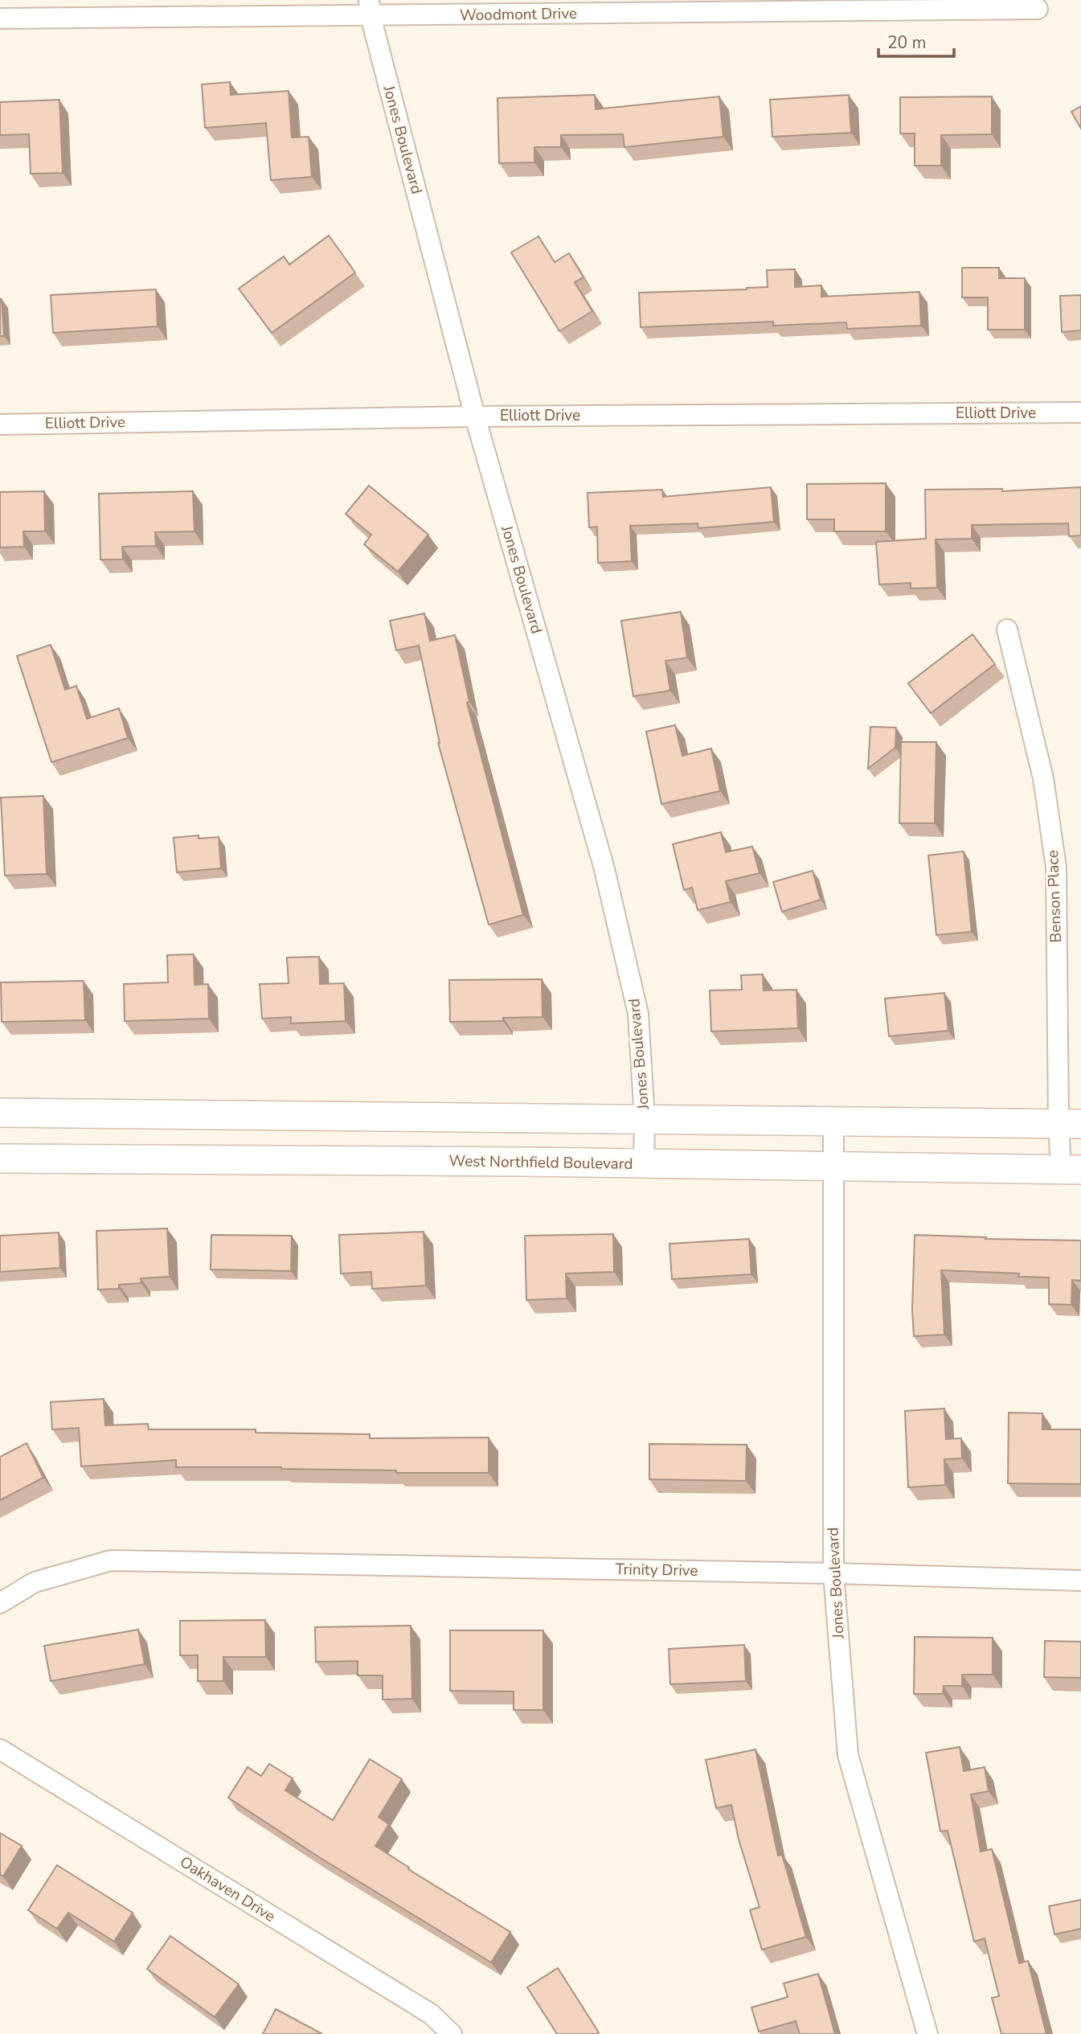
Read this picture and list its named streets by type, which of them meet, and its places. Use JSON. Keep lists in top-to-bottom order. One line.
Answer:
{"streets":{"main road":["West Northfield Boulevard"],"street":["Woodmont Drive","Jones Boulevard","Elliott Drive","Benson Place","Trinity Drive","Oakhaven Drive"]},"crossings":[["Woodmont Drive","Jones Boulevard"],["Jones Boulevard","Elliott Drive"],["Jones Boulevard","West Northfield Boulevard"],["Jones Boulevard","Trinity Drive"],["Benson Place","West Northfield Boulevard"]],"scale_bar":"20 m"}
